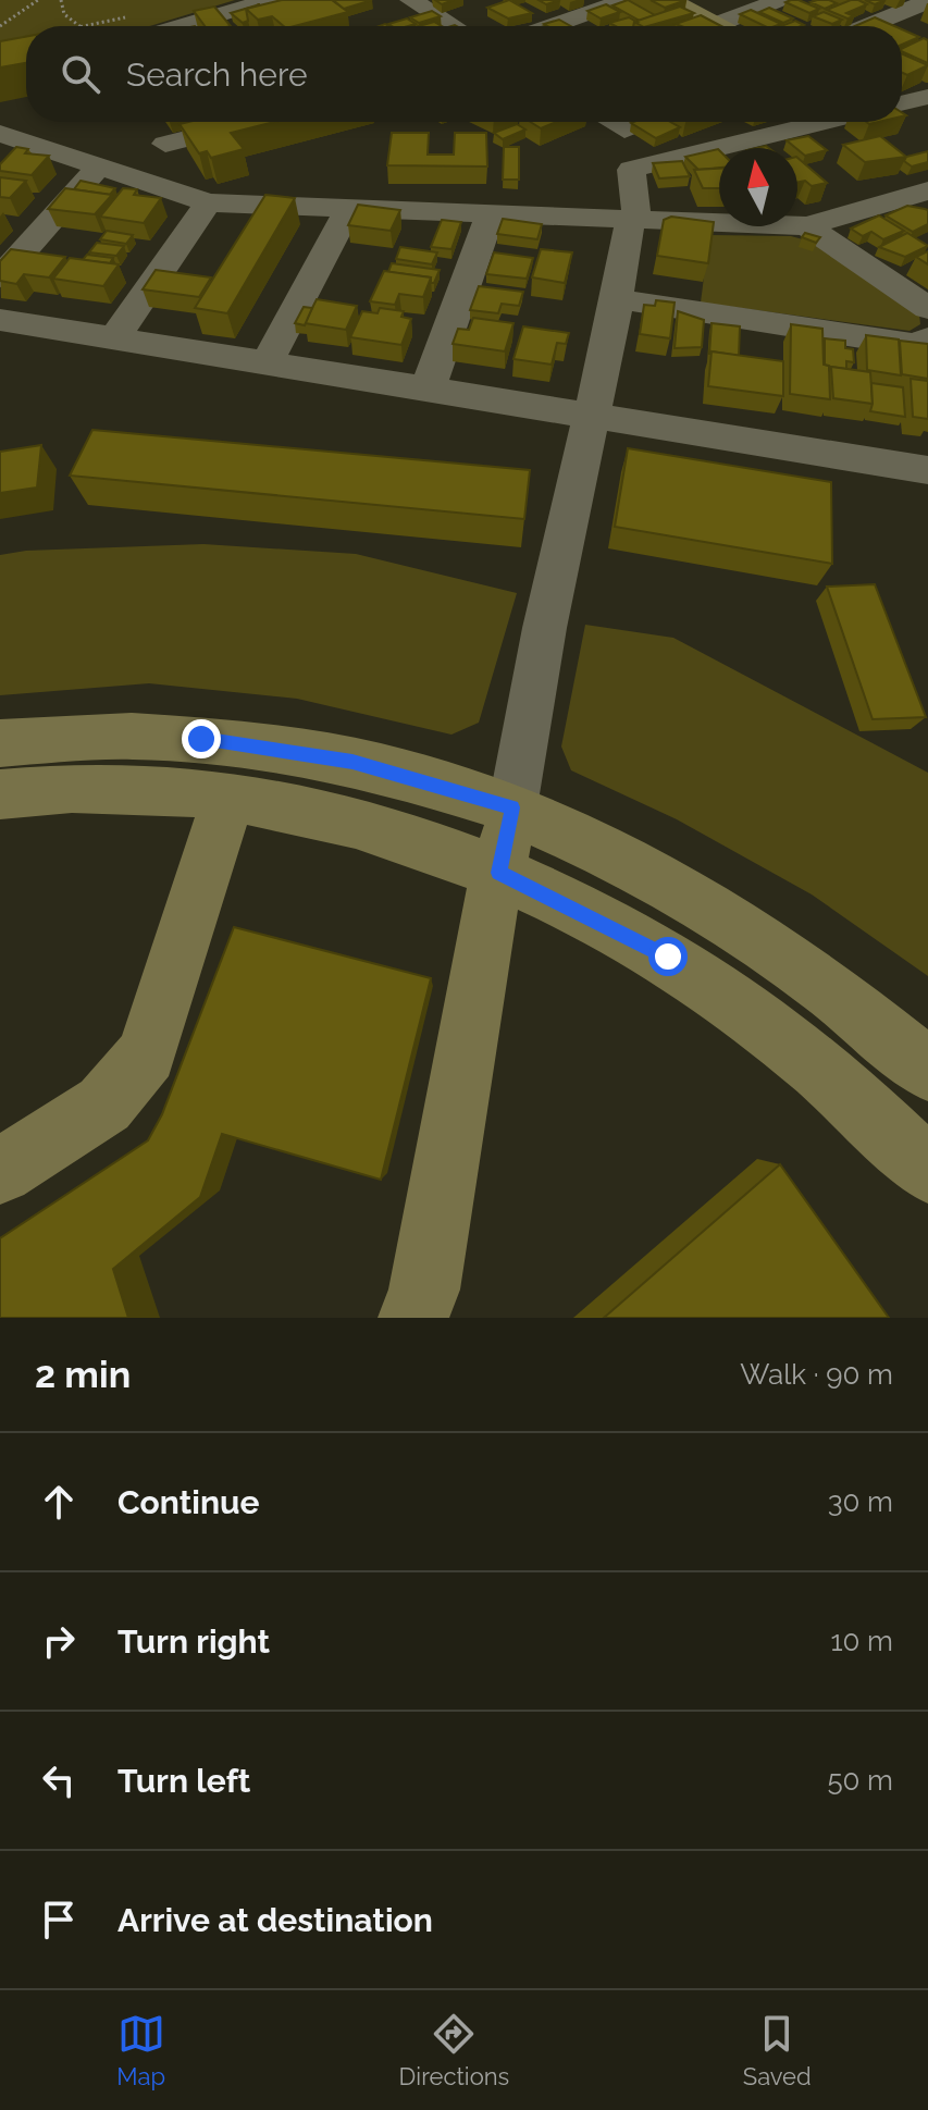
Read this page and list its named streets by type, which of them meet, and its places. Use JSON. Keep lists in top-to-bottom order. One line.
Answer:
{"north":"top","page":{"search":"Search here","heading":["2 min","Walk · 90 m"],"list":[["Continue","30 m"],["Turn right","10 m"],["Turn left","50 m"],"Arrive at destination"],"nav":["Map","Directions","Saved"]}}
